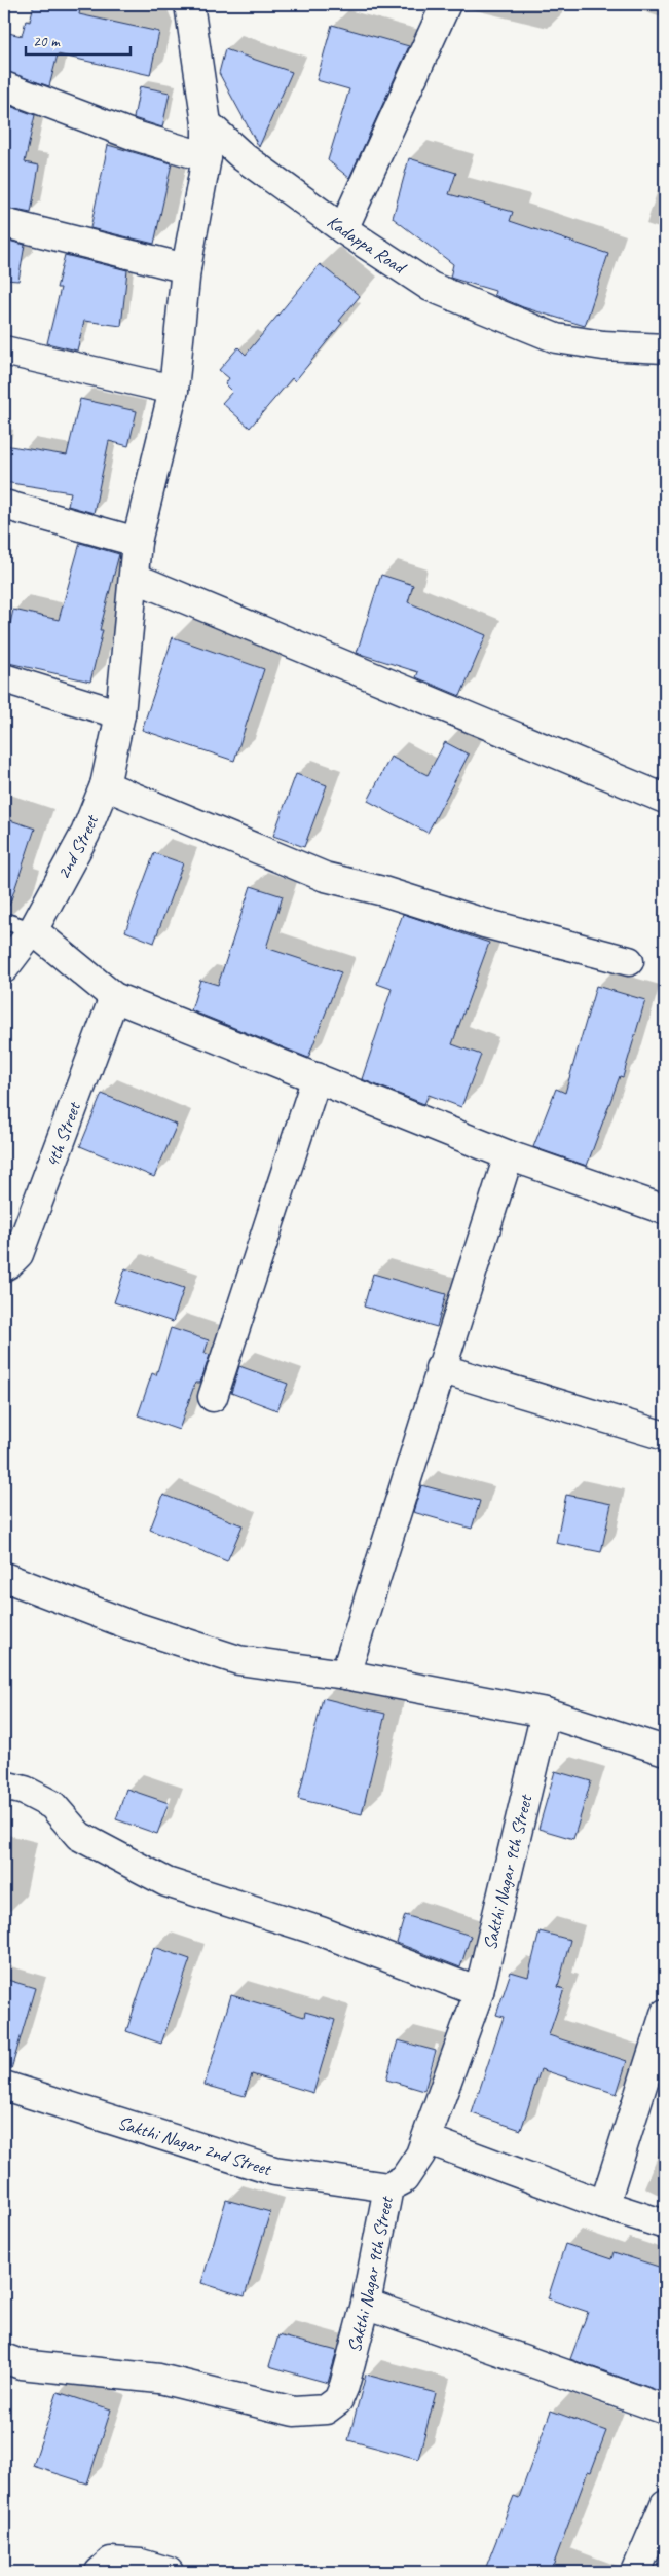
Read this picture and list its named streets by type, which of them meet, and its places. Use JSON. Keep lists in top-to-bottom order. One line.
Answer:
{"streets":{"street":["Kadappa Road","2nd Street","4th Street","Sakthi Nagar 9th Street","Sakthi Nagar 2nd Street"]},"crossings":[["Kadappa Road","2nd Street"],["Sakthi Nagar 9th Street","Sakthi Nagar 2nd Street"]],"scale_bar":"20 m"}
